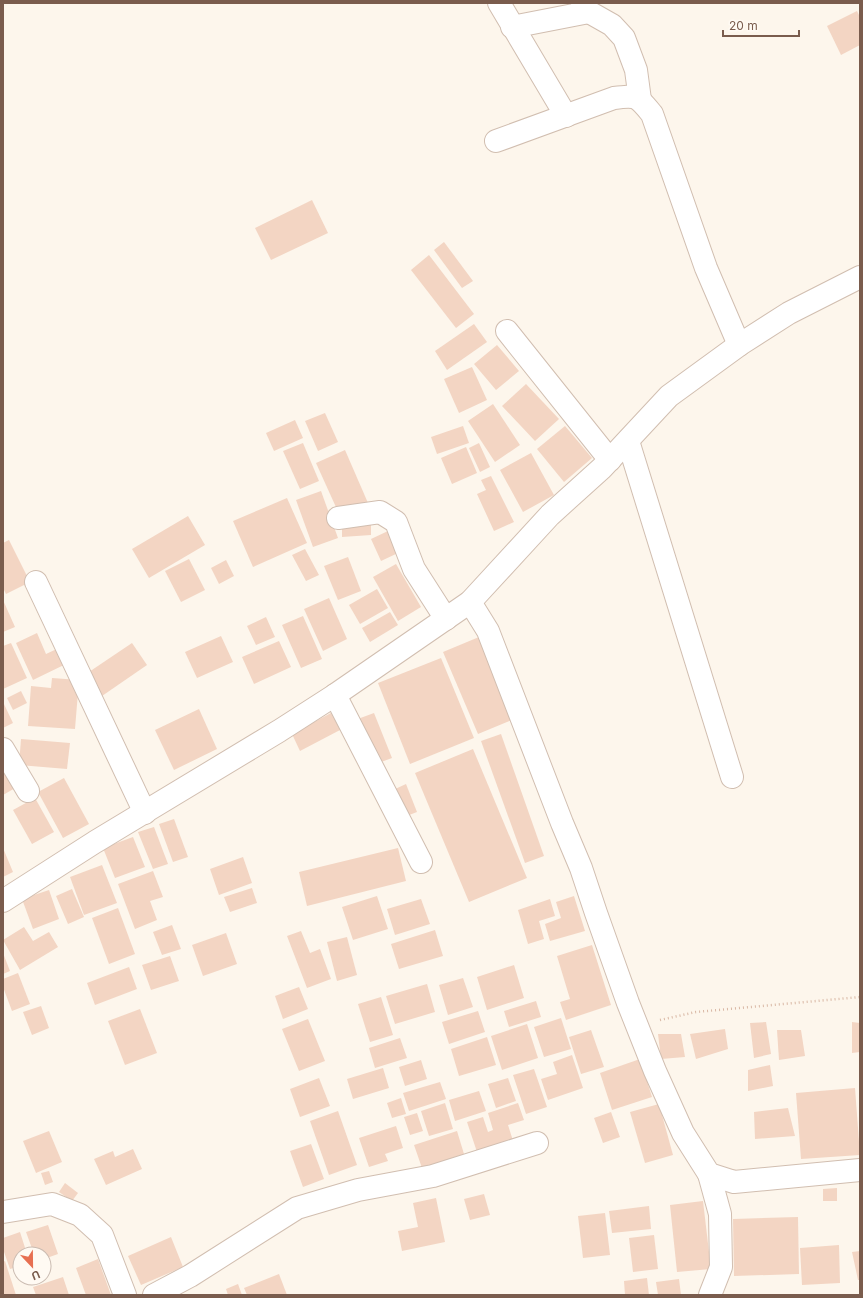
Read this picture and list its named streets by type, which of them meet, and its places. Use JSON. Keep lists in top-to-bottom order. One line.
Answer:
{"scale_bar":"20 m","north":"bottom"}
